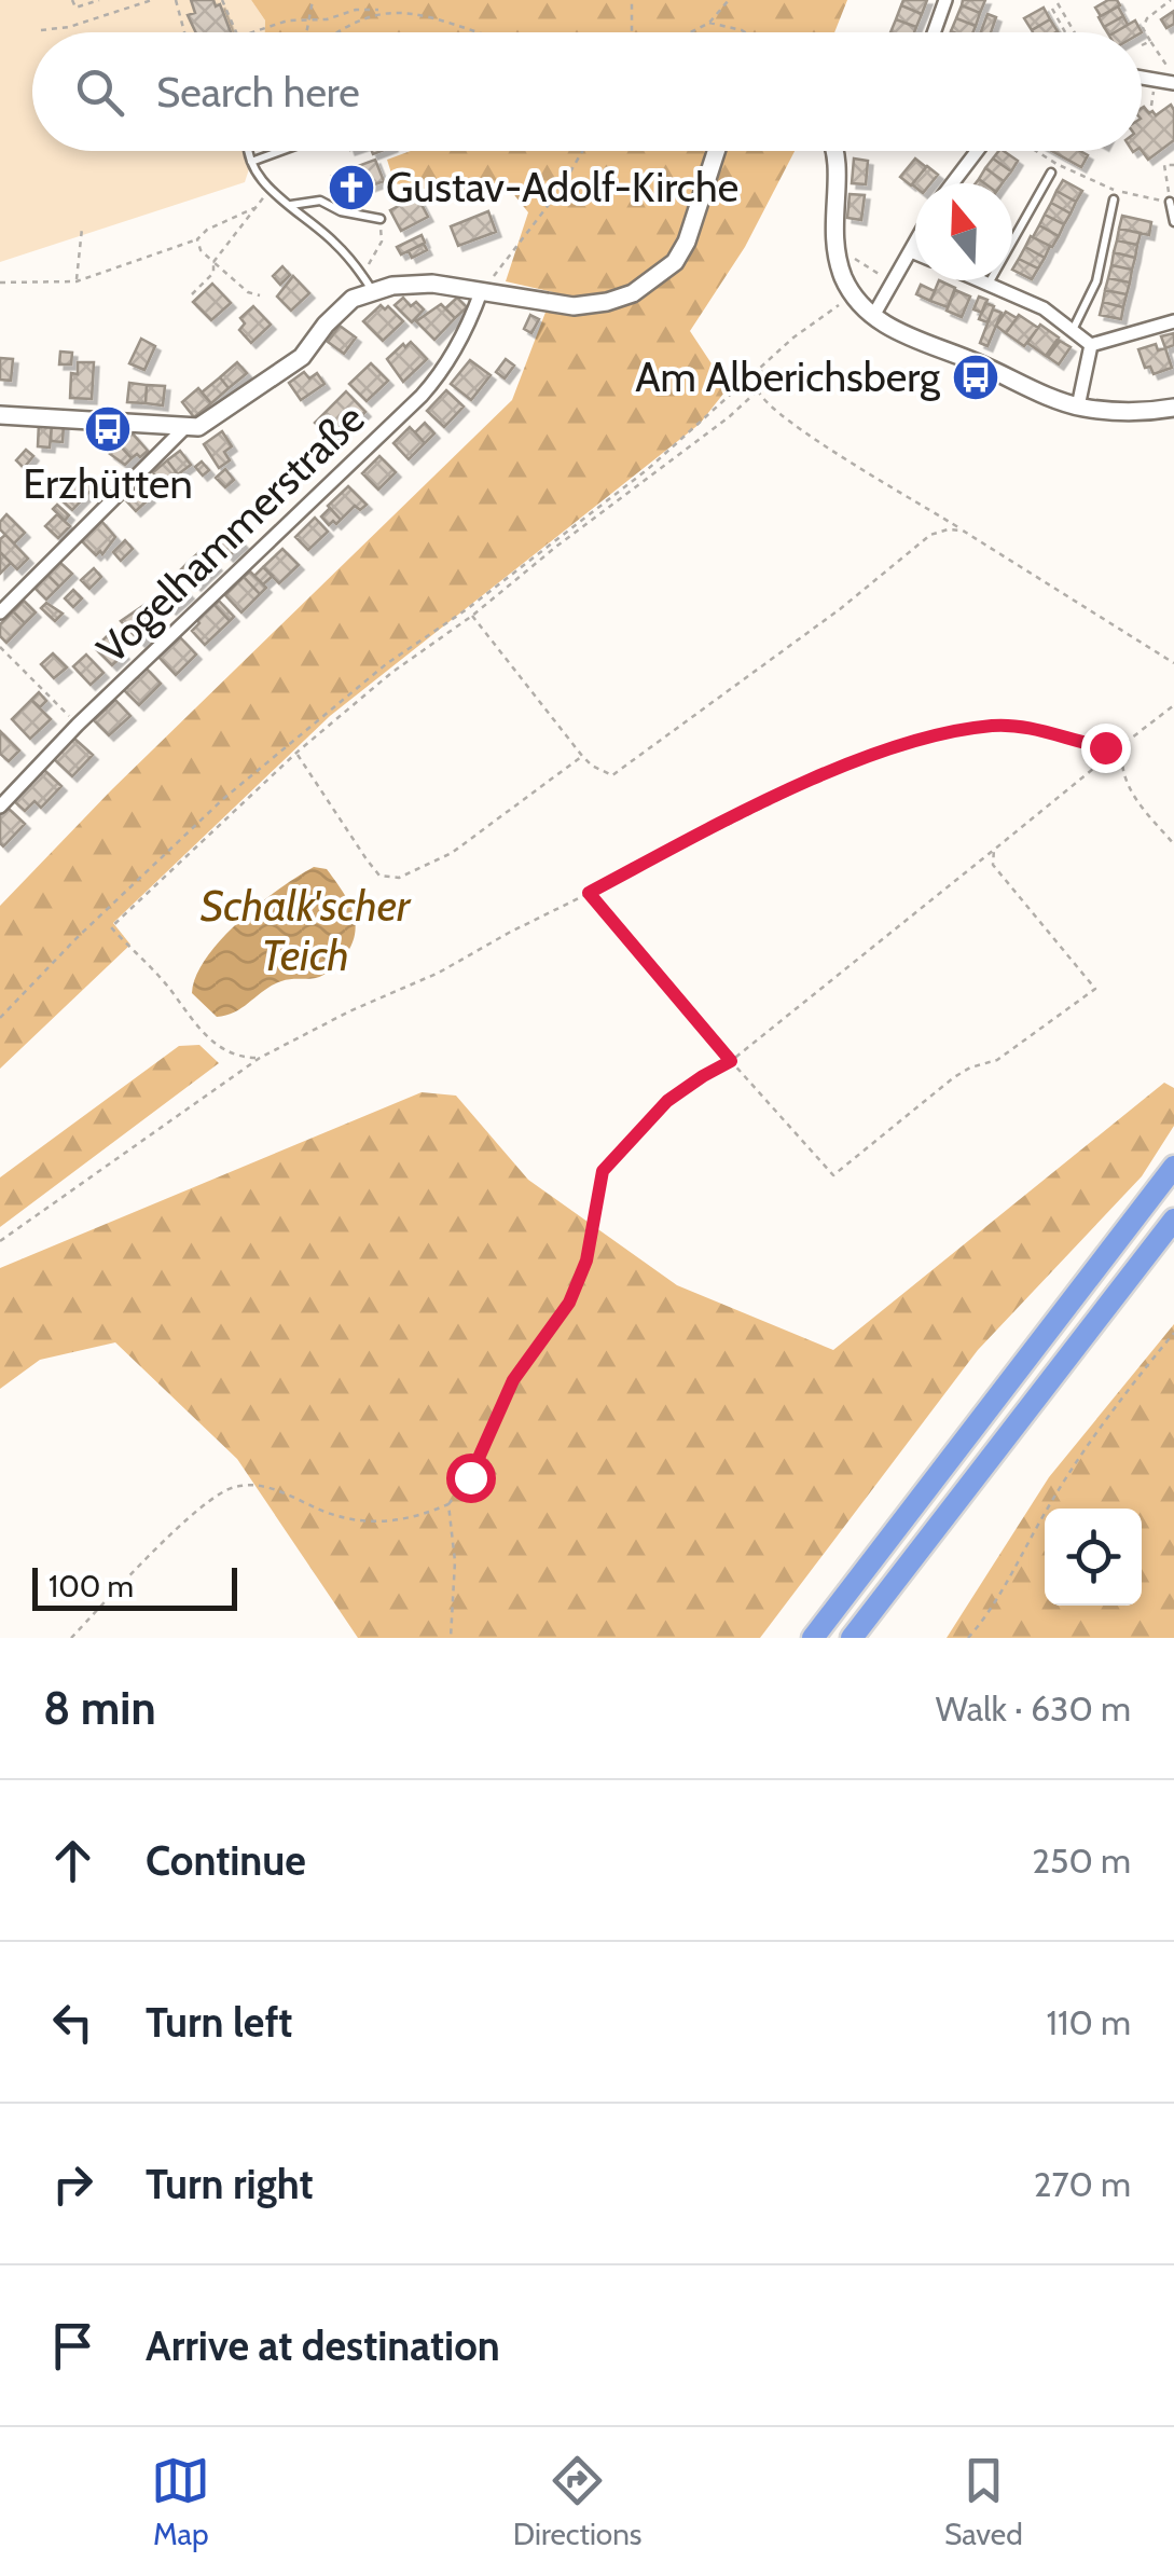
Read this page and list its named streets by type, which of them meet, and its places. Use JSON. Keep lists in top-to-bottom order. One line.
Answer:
{"streets":{"street":["Vogelhammerstraße"]},"water":["Schalk'scher Teich"],"places":{"church":["Gustav-Adolf-Kirche"],"bus stop":["Am Alberichsberg","Erzhütten"]},"scale_bar":"100 m","north":"top","page":{"search":"Search here","scale":"100 m","heading":["8 min","Walk · 630 m"],"list":[["Continue","250 m"],["Turn left","110 m"],["Turn right","270 m"],"Arrive at destination"],"nav":["Map","Directions","Saved"]}}
